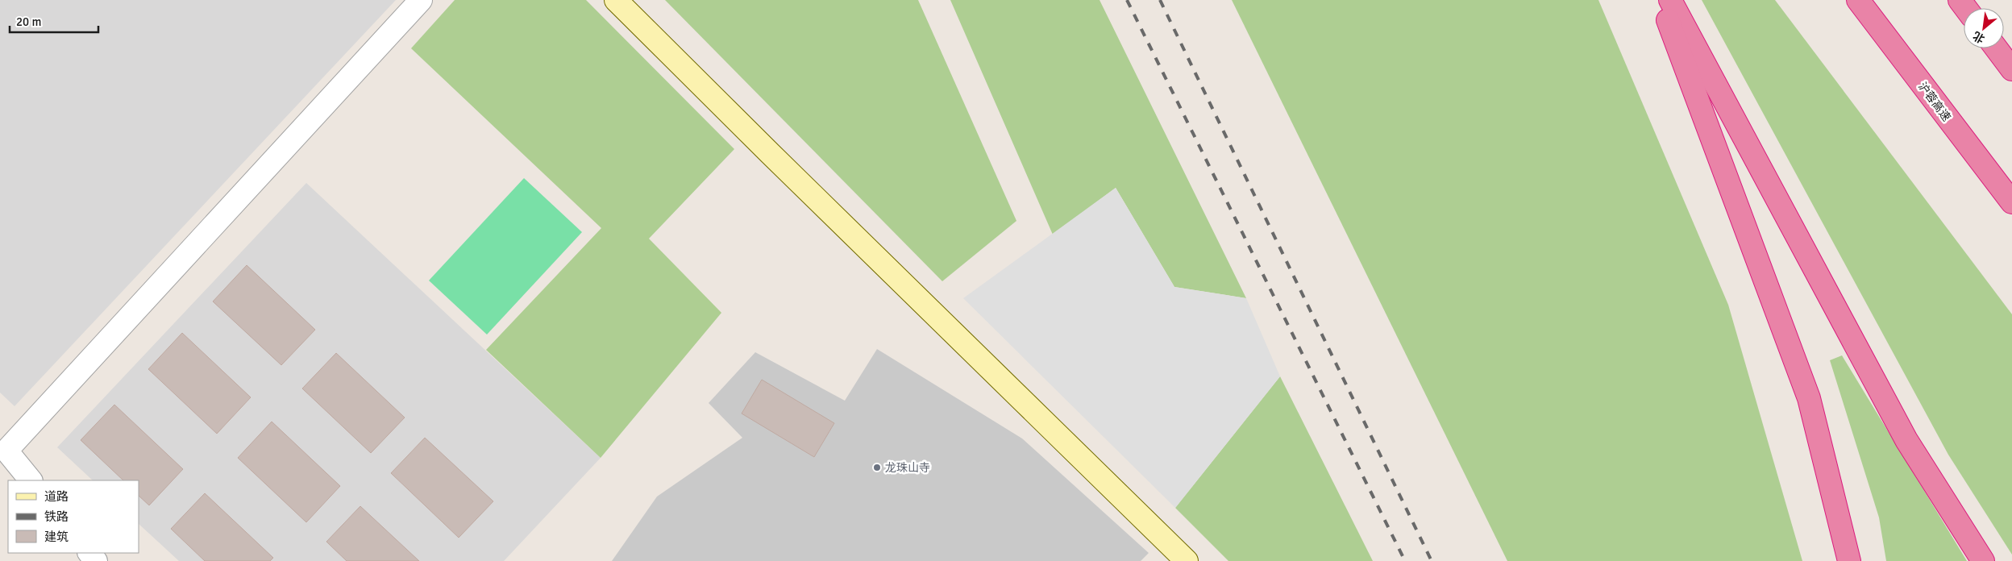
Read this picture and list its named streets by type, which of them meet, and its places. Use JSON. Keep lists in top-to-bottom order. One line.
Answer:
{"streets":{"highway":["沪蓉高速"]},"places":["龙珠山寺"],"legend":["道路","铁路","建筑"],"scale_bar":"20 m","north":"bottom left"}
